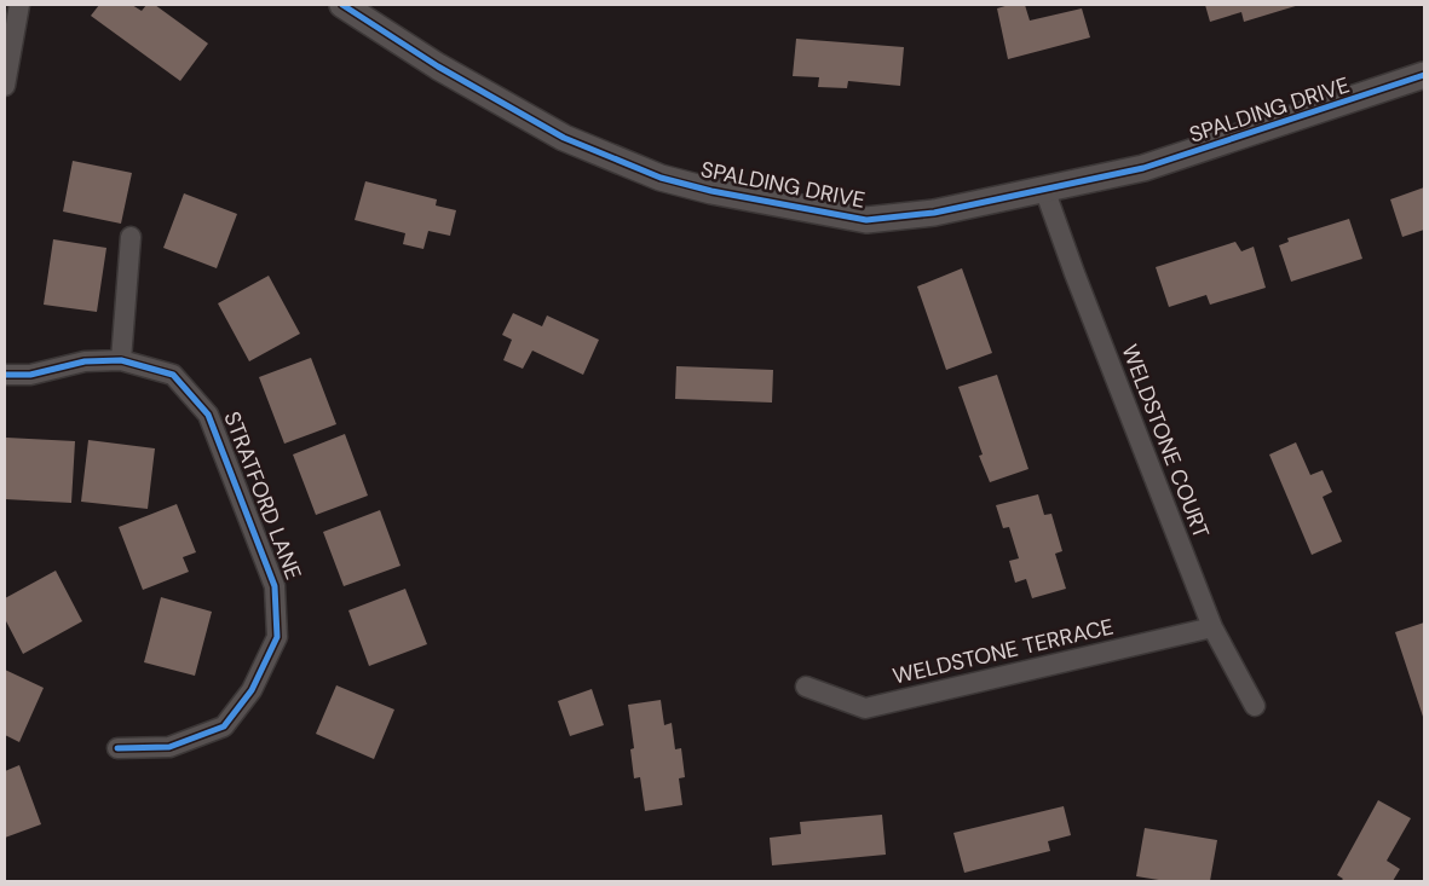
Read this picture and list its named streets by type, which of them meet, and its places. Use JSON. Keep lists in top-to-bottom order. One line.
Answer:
{"streets":{"street":["SPALDING DRIVE","WELDSTONE COURT","STRATFORD LANE","WELDSTONE TERRACE"]},"crossings":[["SPALDING DRIVE","WELDSTONE COURT"],["WELDSTONE COURT","WELDSTONE TERRACE"]]}
